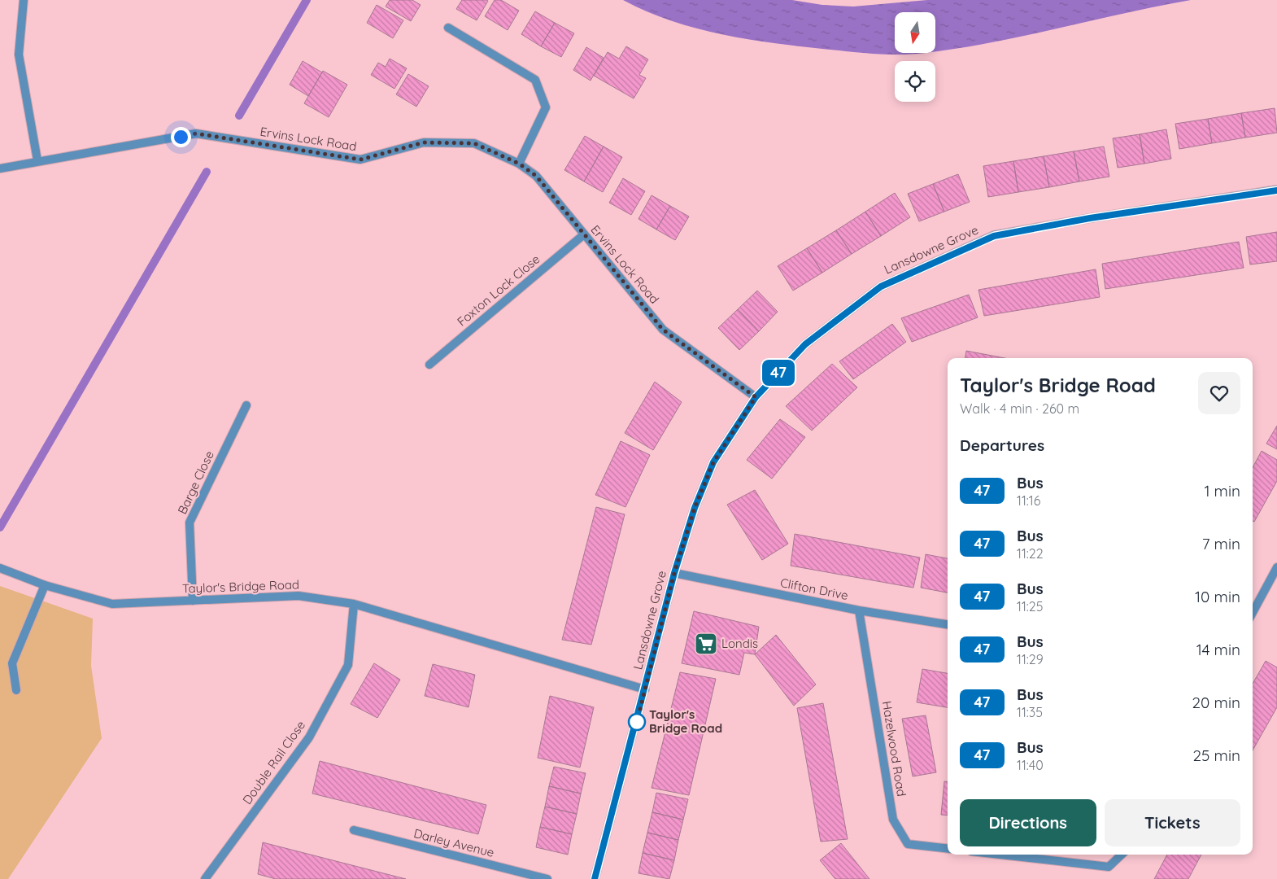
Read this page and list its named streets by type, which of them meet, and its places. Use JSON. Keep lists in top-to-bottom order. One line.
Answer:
{"streets":{"street":["Ervins Lock Road","Lansdowne Grove","Foxton Lock Close","Barge Close","Taylor's Bridge Road","Clifton Drive","Hazelwood Road","Double Rail Close","Darley Avenue"]},"crossings":[["Ervins Lock Road","Lansdowne Grove"],["Ervins Lock Road","Foxton Lock Close"],["Lansdowne Grove","Taylor's Bridge Road"],["Lansdowne Grove","Clifton Drive"],["Barge Close","Taylor's Bridge Road"],["Taylor's Bridge Road","Double Rail Close"],["Clifton Drive","Hazelwood Road"]],"places":{"supermarket":["Londis"],"other":["Taylor's Bridge Road"]},"lines":["bus line 47"],"north":"bottom","page":{"on_map":"47","heading":[["Taylor's Bridge Road","Walk · 4 min · 260 m"],"Departures"],"list":[{"mark":"47","name":"Bus","note":"11:16","value":"1 min"},{"mark":"47","name":"Bus","note":"11:22","value":"7 min"},{"mark":"47","name":"Bus","note":"11:25","value":"10 min"},{"mark":"47","name":"Bus","note":"11:29","value":"14 min"},{"mark":"47","name":"Bus","note":"11:35","value":"20 min"},{"mark":"47","name":"Bus","note":"11:40","value":"25 min"}],"buttons":["Directions","Tickets"]}}
